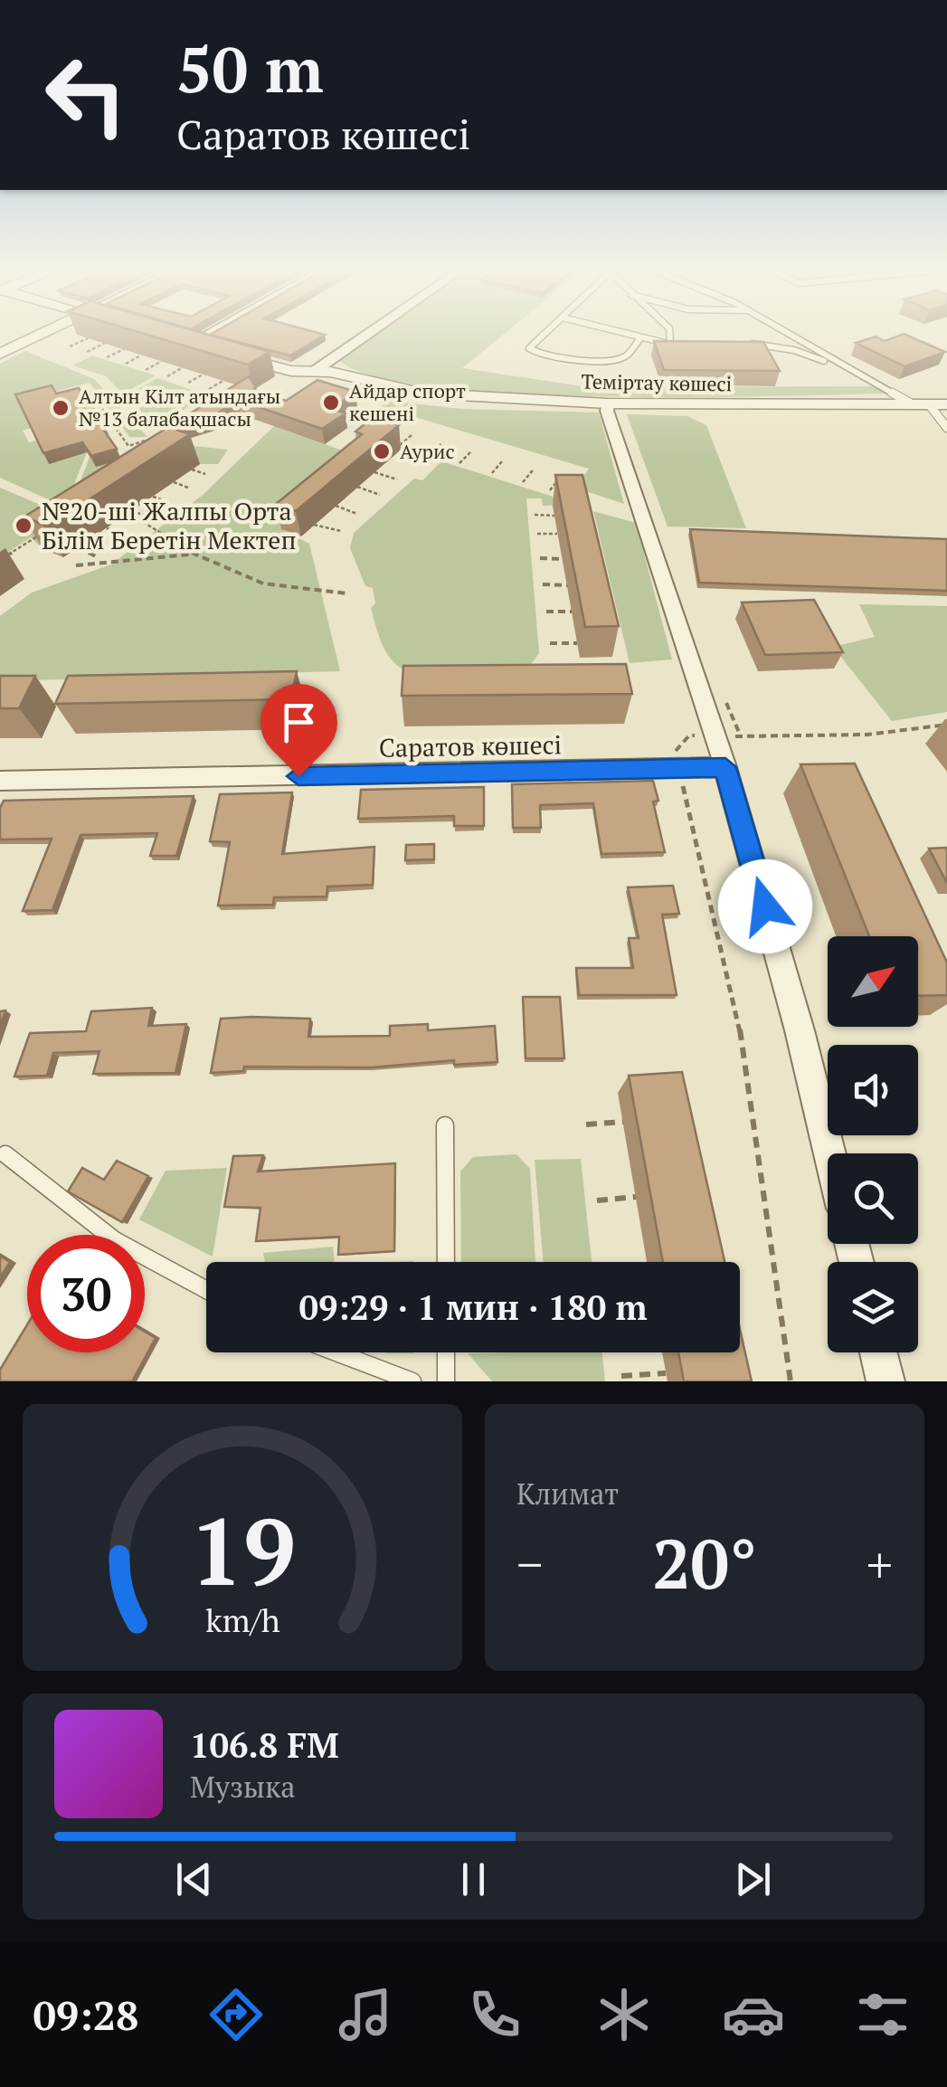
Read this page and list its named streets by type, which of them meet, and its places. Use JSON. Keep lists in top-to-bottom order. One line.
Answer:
{"streets":{"street":["Теміртау көшесі","Саратов көшесі"]},"places":["Айдар спорт кешені","Алтын Кілт атындағы №13 балабақшасы","Аурис","№20-ші Жалпы Орта Білім Беретін Мектеп"],"north":"top right","page":{"turn":["50 m","Саратов көшесі"],"limit":"30","trip":"09:29 · 1 мин · 180 m","tile":"Климат","heat":["−","20°","+"],"song":["106.8 FM","Музыка"],"tabs":"09:28","gauge":["19","km/h"]}}
